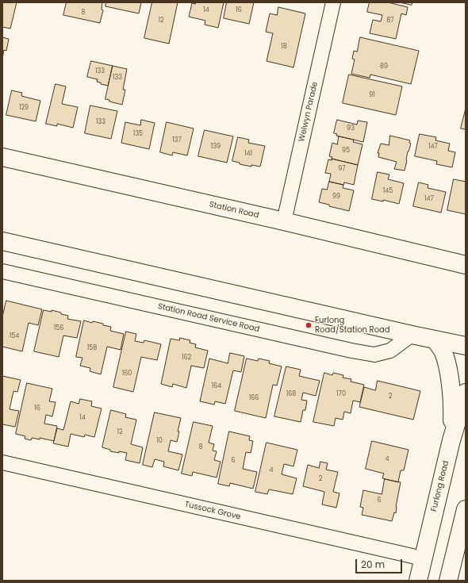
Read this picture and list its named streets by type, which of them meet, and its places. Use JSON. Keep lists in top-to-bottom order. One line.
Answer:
{"streets":{"main road":["Station Road","Furlong Road"],"street":["Welwyn Parade","Station Road Service Road","Tussock Grove"]},"crossings":[["Welwyn Parade","Station Road"],["Furlong Road","Tussock Grove"]],"places":["Furlong Road/Station Road"],"house_numbers":["14","16","8","12","87","18","89","133","133","91","129","133","93","135","137","139","147","95","141","97","145","99","147","156","154","158","162","160","164","168","170","2","166","16","14","12","10","8","4","6","4","2","6"],"scale_bar":"20 m"}
